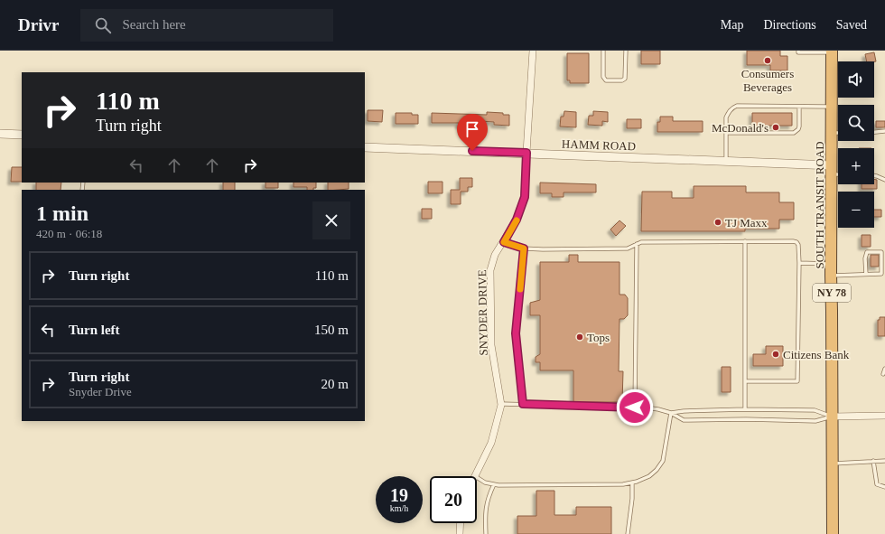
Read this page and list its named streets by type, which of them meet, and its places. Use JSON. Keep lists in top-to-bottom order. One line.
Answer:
{"streets":{"highway":["SOUTH TRANSIT ROAD","NY 78"],"street":["HAMM ROAD","SNYDER DRIVE"]},"crossings":[["HAMM ROAD","SOUTH TRANSIT ROAD"],["HAMM ROAD","SNYDER DRIVE"]],"places":["Consumers Beverages","McDonald's","TJ Maxx","Tops","Citizens Bank"],"page":{"header":"Drivr","search":"Search here","nav":["Map","Directions","Saved"],"map_buttons":["+","−"],"turn":["110 m","Turn right"],"heading":["1 min","420 m · 06:18"],"list":[{"name":"Turn right","value":"110 m"},{"name":"Turn left","value":"150 m"},{"name":"Turn right","note":"Snyder Drive","value":"20 m"}],"speed":"19 km/h","limit":"20"}}
